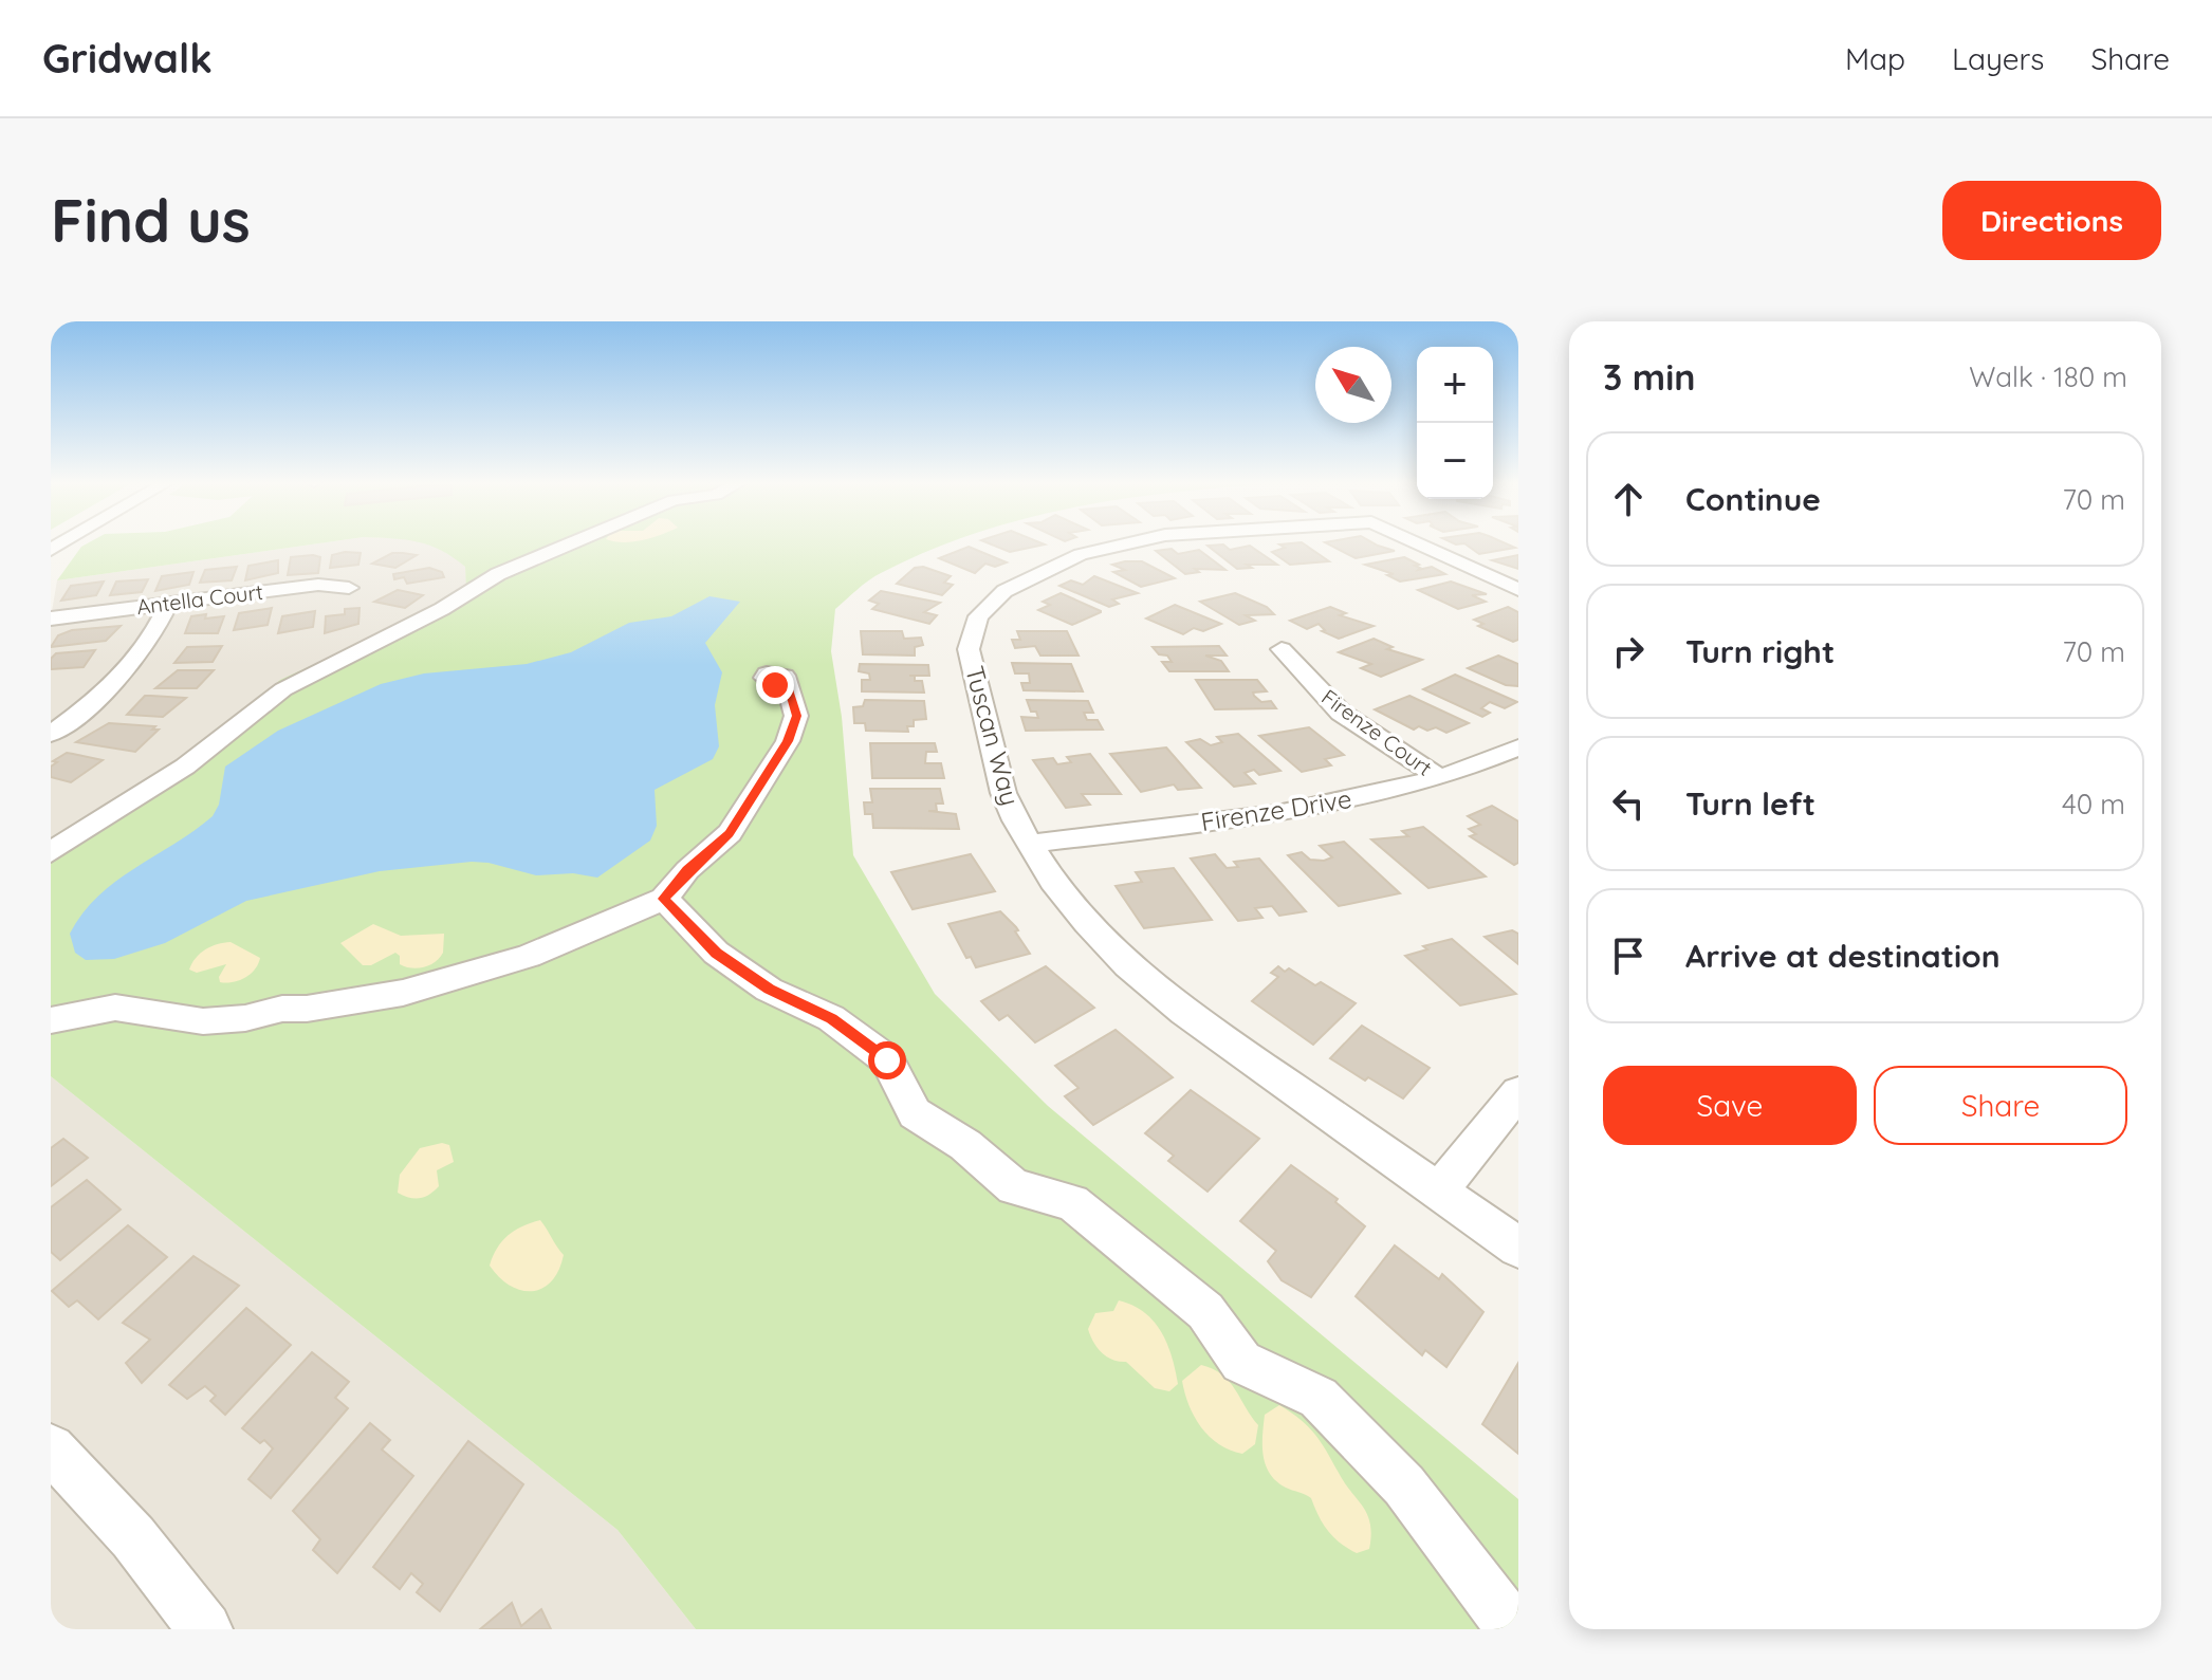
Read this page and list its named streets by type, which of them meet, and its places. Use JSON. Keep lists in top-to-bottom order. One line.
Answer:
{"streets":{"street":["Antella Court","Firenze Court","Tuscan Way","Firenze Drive"]},"crossings":[["Firenze Court","Firenze Drive"],["Tuscan Way","Firenze Drive"]],"north":"top left","page":{"header":"Gridwalk","nav":["Map","Layers","Share"],"buttons":["Directions",["Save","Share"]],"title":"Find us","heading":["3 min","Walk · 180 m"],"map_buttons":["+","−"],"list":[["Continue","70 m"],["Turn right","70 m"],["Turn left","40 m"],"Arrive at destination"]}}
